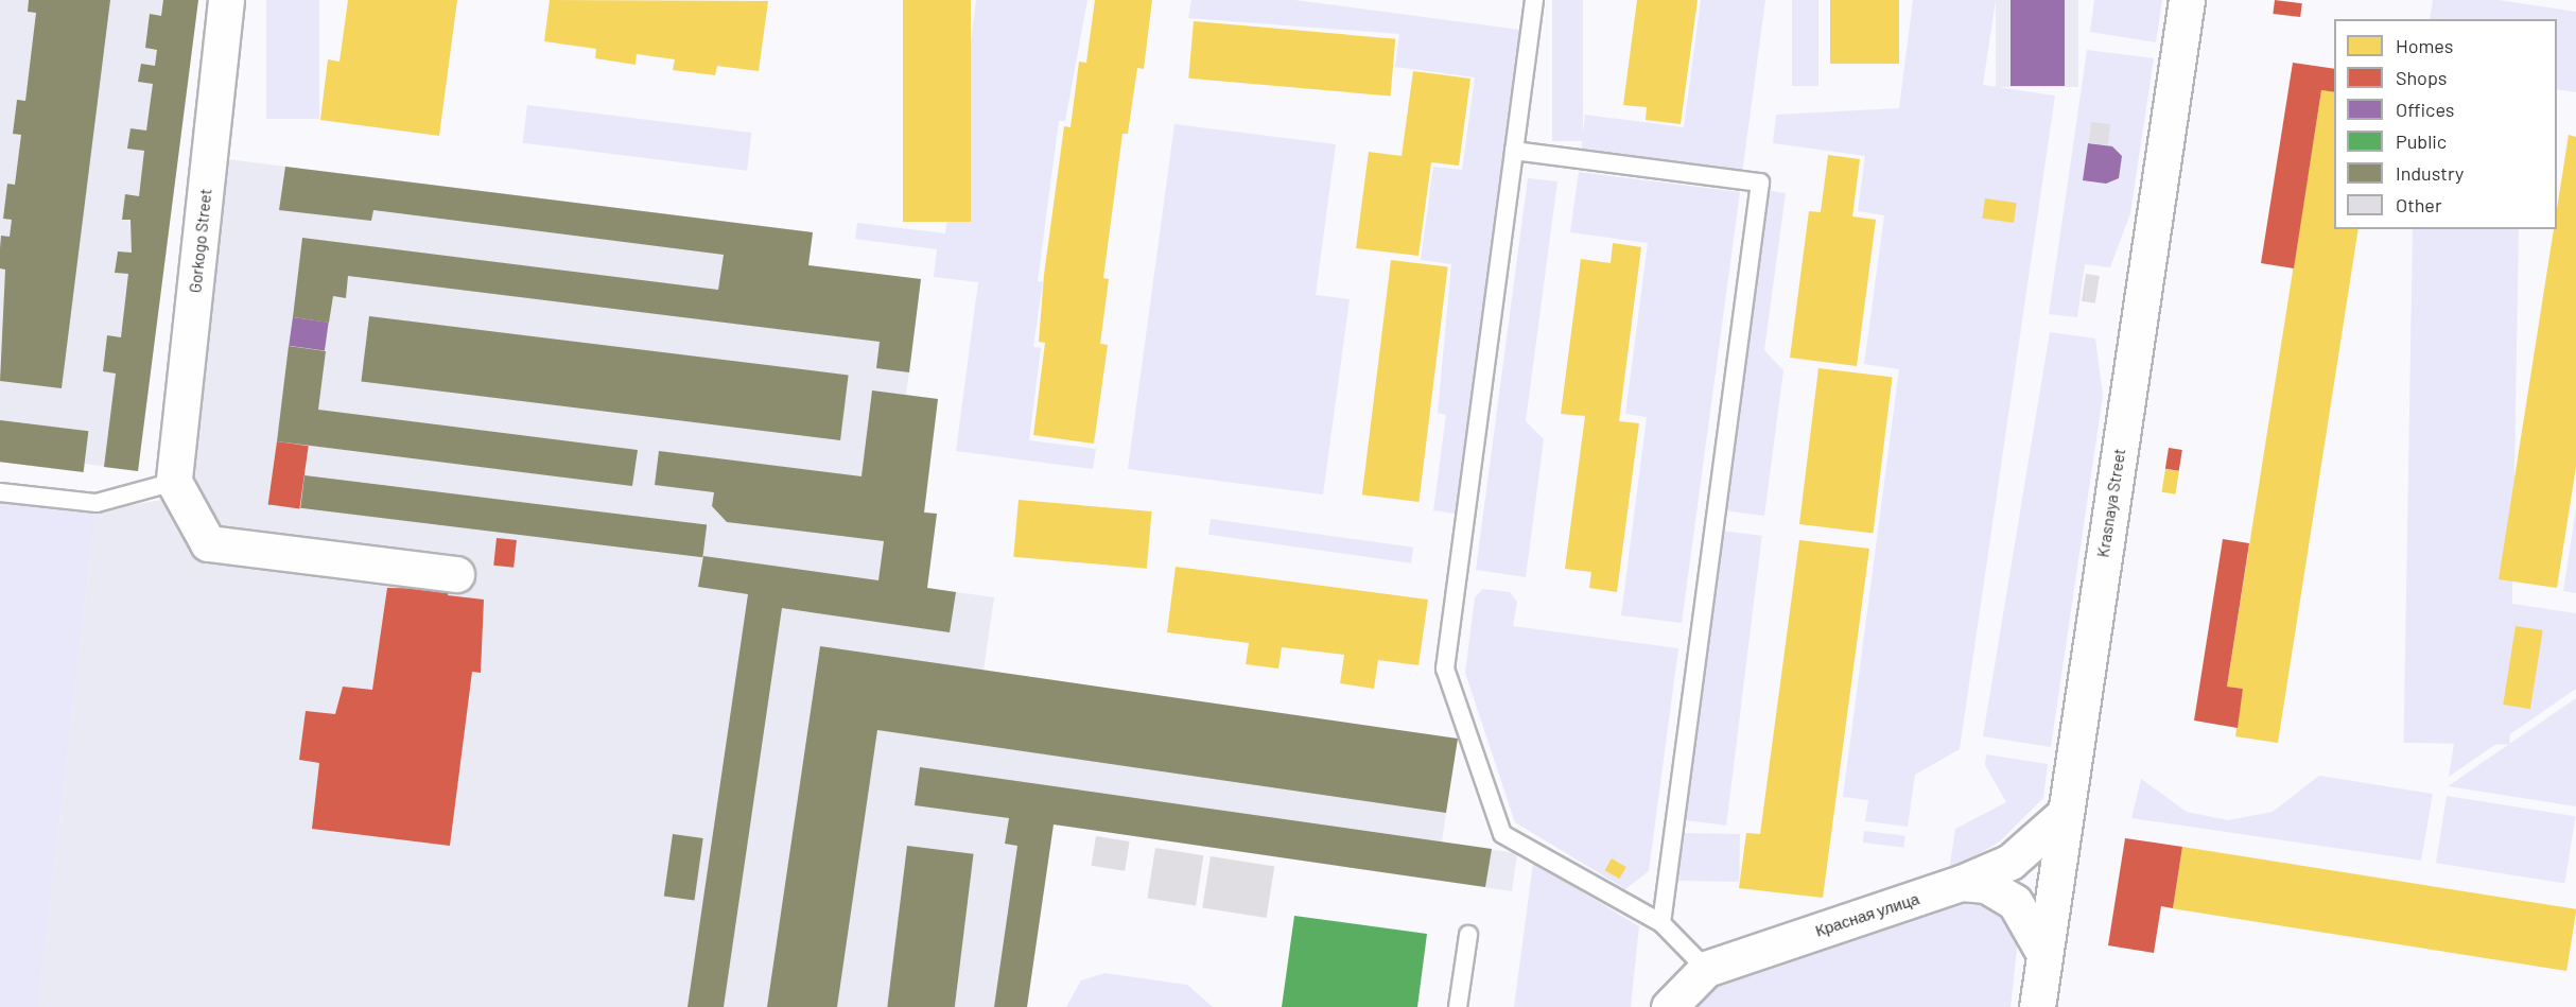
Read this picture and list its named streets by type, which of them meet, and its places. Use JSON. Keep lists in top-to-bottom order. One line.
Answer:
{"streets":{"street":["Gorkogo Street","Krasnaya Street","Красная улица"]},"crossings":[["Krasnaya Street","Красная улица"]],"legend":["Homes","Shops","Offices","Public","Industry","Other"]}
